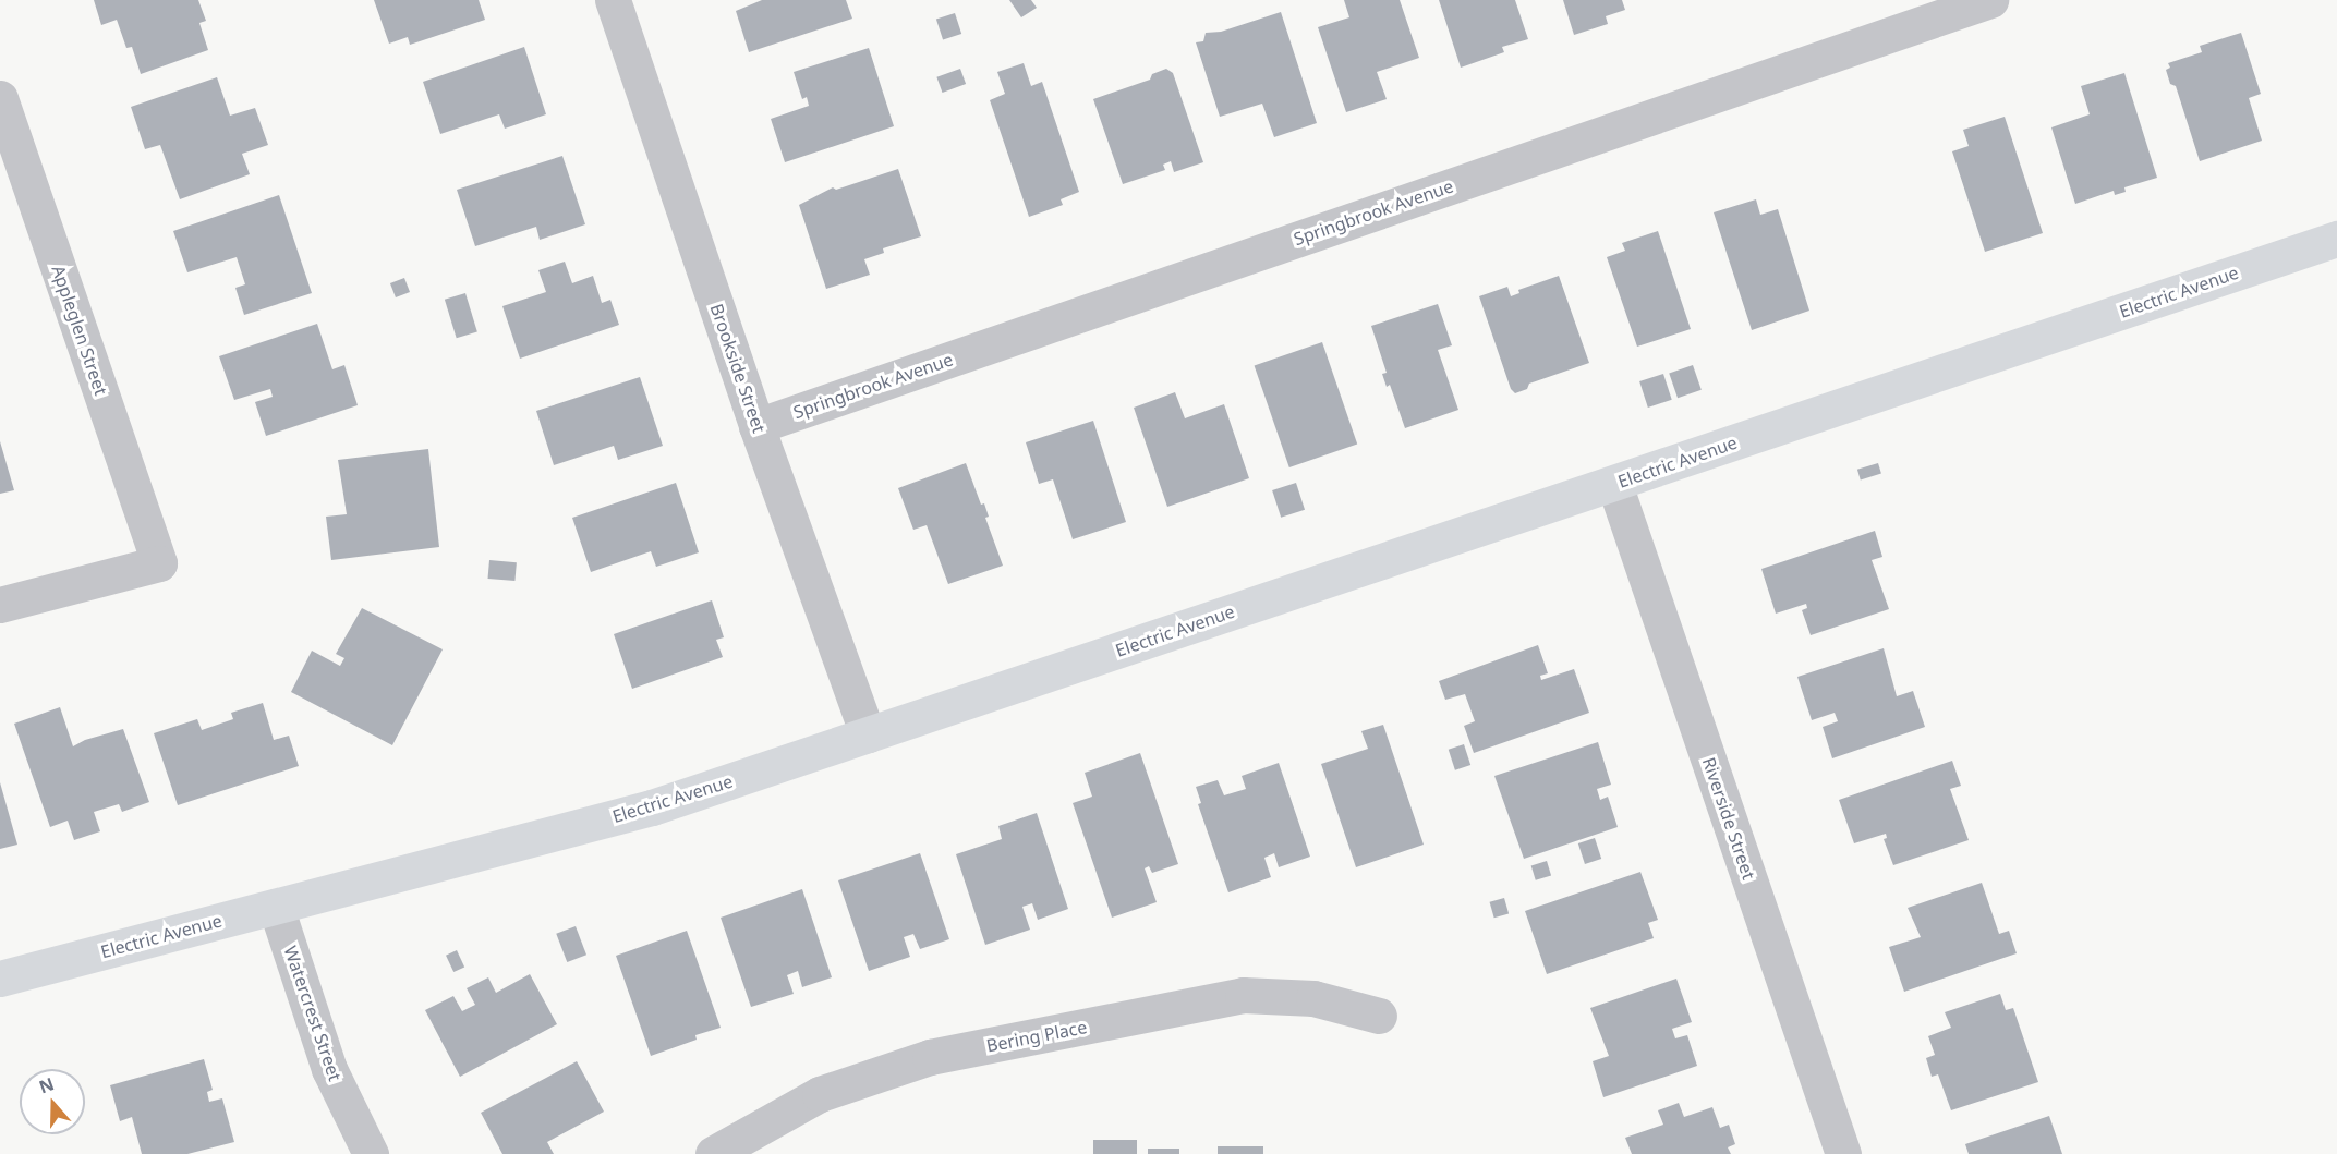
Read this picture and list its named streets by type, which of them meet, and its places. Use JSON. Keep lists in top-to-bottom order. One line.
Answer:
{"streets":{"street":["Springbrook Avenue","Electric Avenue","Appleglen Street","Brookside Street","Riverside Street","Watercrest Street","Bering Place"]},"crossings":[["Springbrook Avenue","Brookside Street"],["Electric Avenue","Brookside Street"],["Electric Avenue","Riverside Street"],["Electric Avenue","Watercrest Street"]],"north":"top"}
